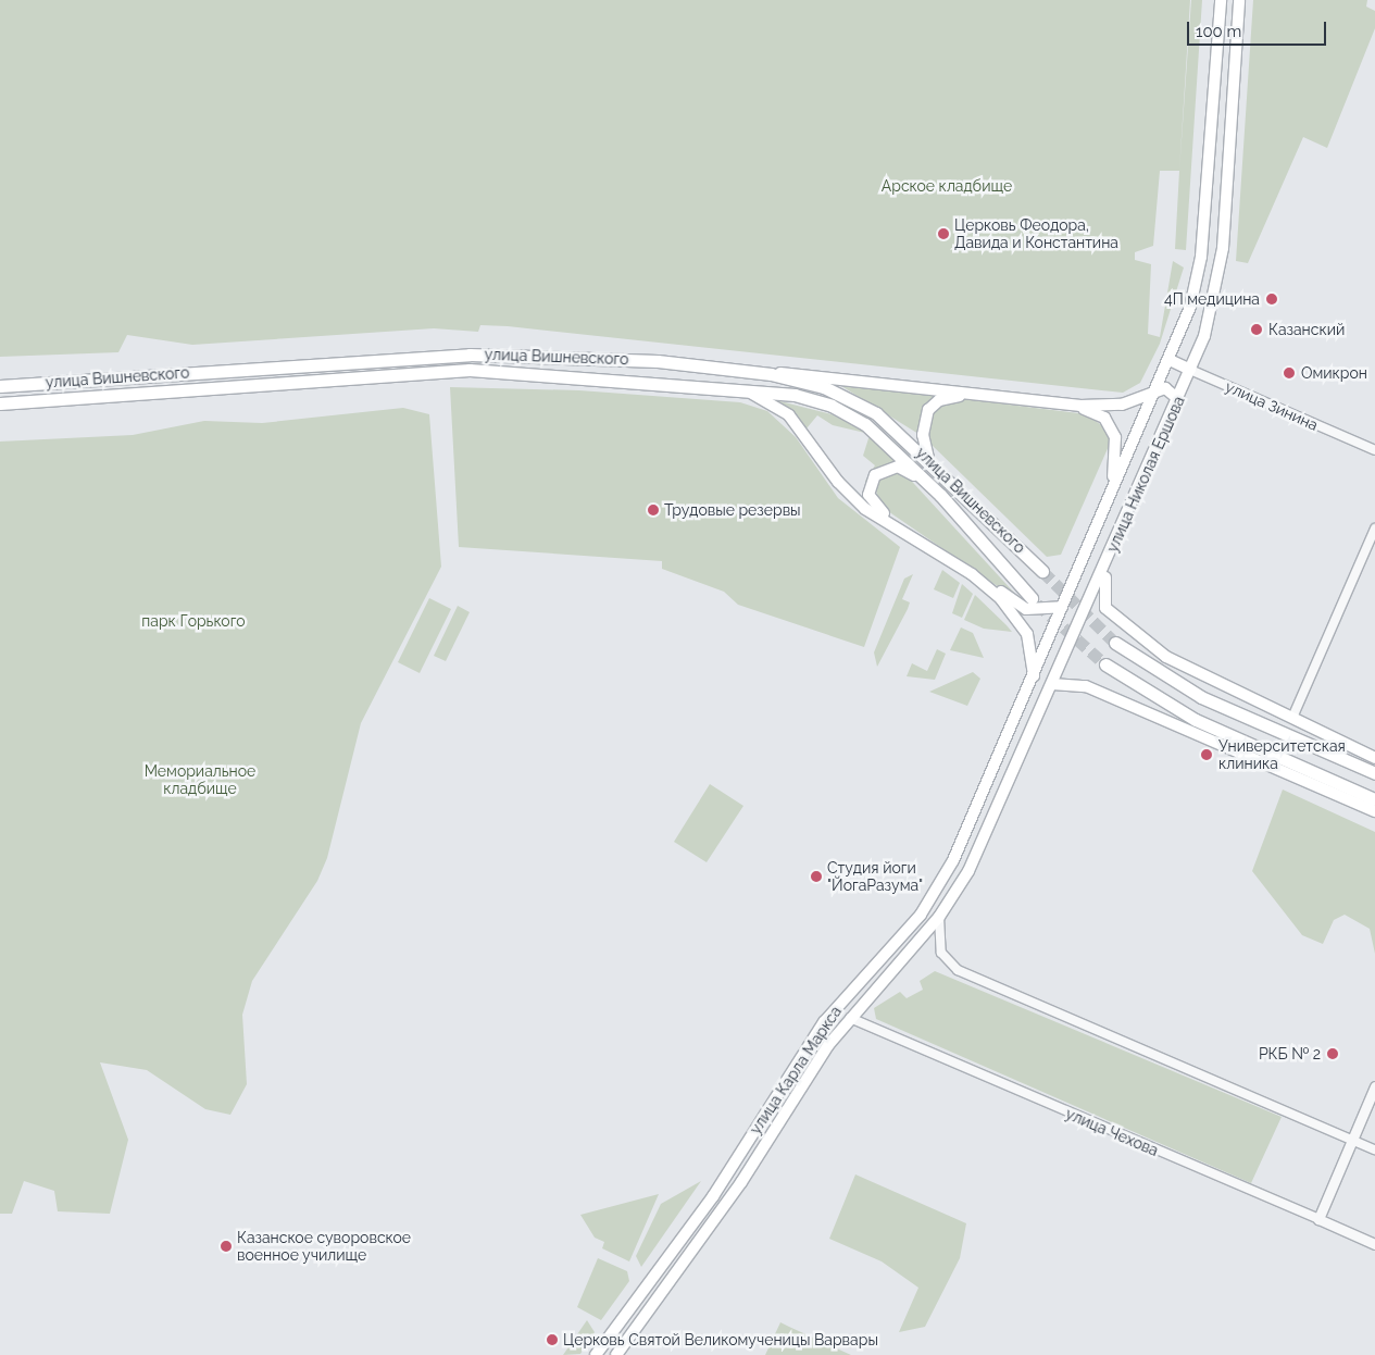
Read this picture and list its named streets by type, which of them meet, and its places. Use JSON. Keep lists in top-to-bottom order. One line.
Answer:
{"streets":{"main road":["улица Вишневского","улица Зинина","улица Николая Ершова","улица Карла Маркса"],"street":["улица Чехова"]},"crossings":[["улица Зинина","улица Николая Ершова"],["улица Николая Ершова","улица Карла Маркса"],["улица Карла Маркса","улица Чехова"]],"parks":["Арское кладбище","парк Горького","Мемориальное кладбище"],"places":["Церковь Феодора, Давида и Константина","4П медицина","Казанский","Омикрон","Трудовые резервы","Университетская клиника","Студия йоги \"ЙогаРазума\"","РКБ № 2","Казанское суворовское военное училище","Церковь Святой Великомученицы Варвары"],"scale_bar":"100 m"}
